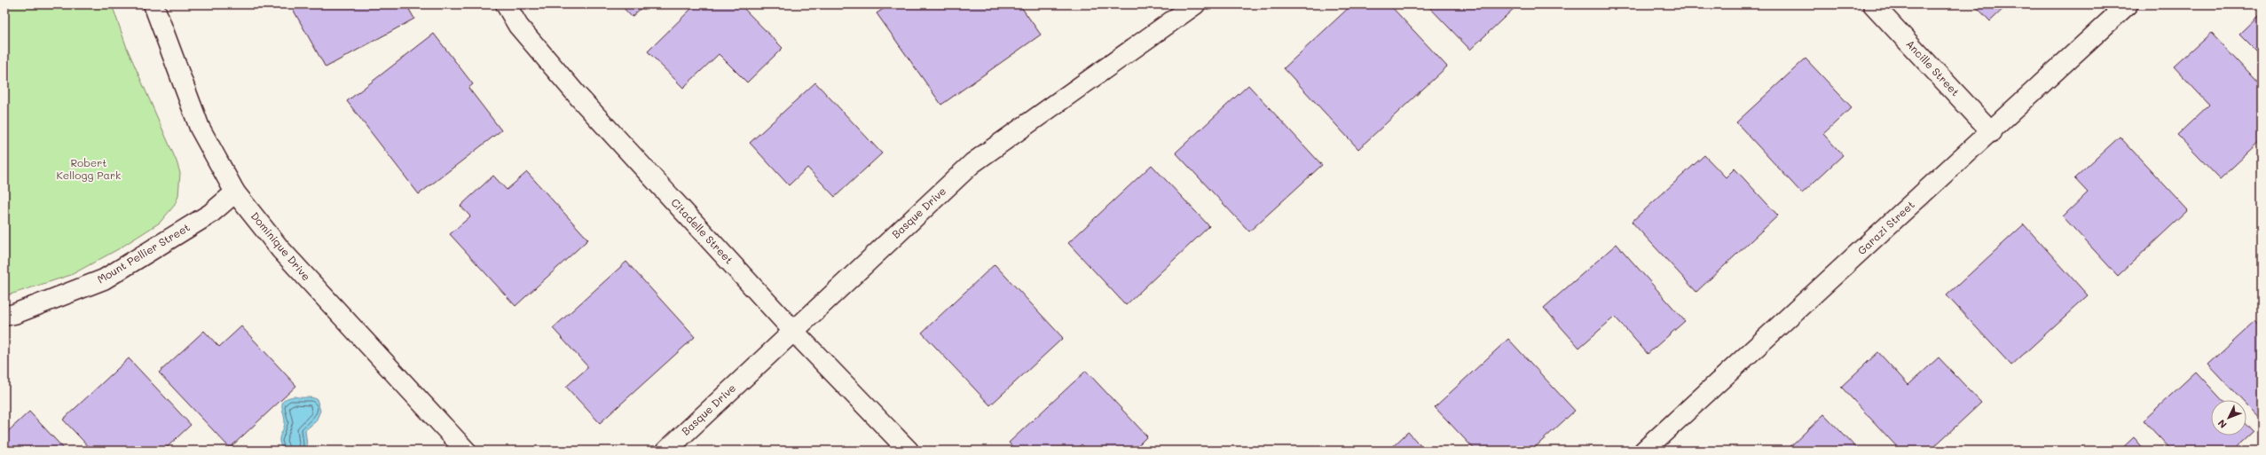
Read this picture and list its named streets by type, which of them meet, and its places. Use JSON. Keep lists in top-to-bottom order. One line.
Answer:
{"streets":{"street":["Ancille Street","Basque Drive","Garazi Street","Citadelle Street","Dominique Drive","Mount Pellier Street"]},"crossings":[["Ancille Street","Garazi Street"],["Basque Drive","Citadelle Street"],["Dominique Drive","Mount Pellier Street"]],"parks":["Robert Kellogg Park"],"north":"bottom left"}
